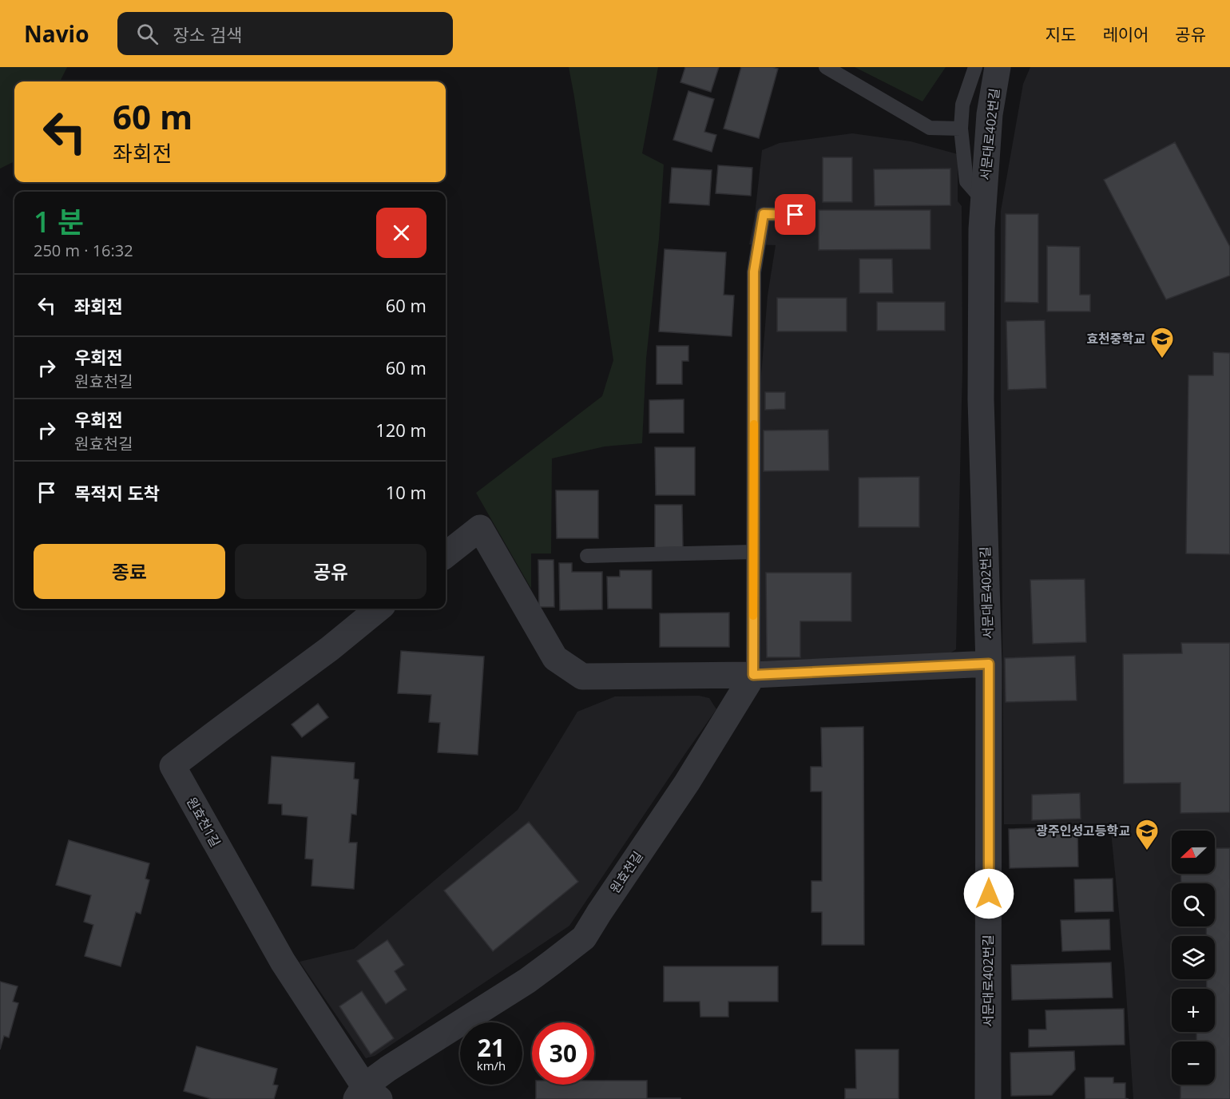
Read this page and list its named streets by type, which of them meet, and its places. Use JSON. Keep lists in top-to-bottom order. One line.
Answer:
{"streets":{"street":["서문대로402번길","원효천1길","원효천길"]},"crossings":[["원효천1길","원효천길"]],"places":{"school or university":["효천중학교","광주인성고등학교"]},"north":"left","page":{"header":"Navio","search":"장소 검색","nav":["지도","레이어","공유"],"turn":["60 m","좌회전"],"heading":["1 분","250 m · 16:32"],"list":[{"name":"좌회전","value":"60 m"},{"name":"우회전","note":"원효천길","value":"60 m"},{"name":"우회전","note":"원효천길","value":"120 m"},{"name":"목적지 도착","value":"10 m"}],"buttons":["종료","공유"],"map_buttons":["+","−"],"speed":"21 km/h","limit":"30"}}
